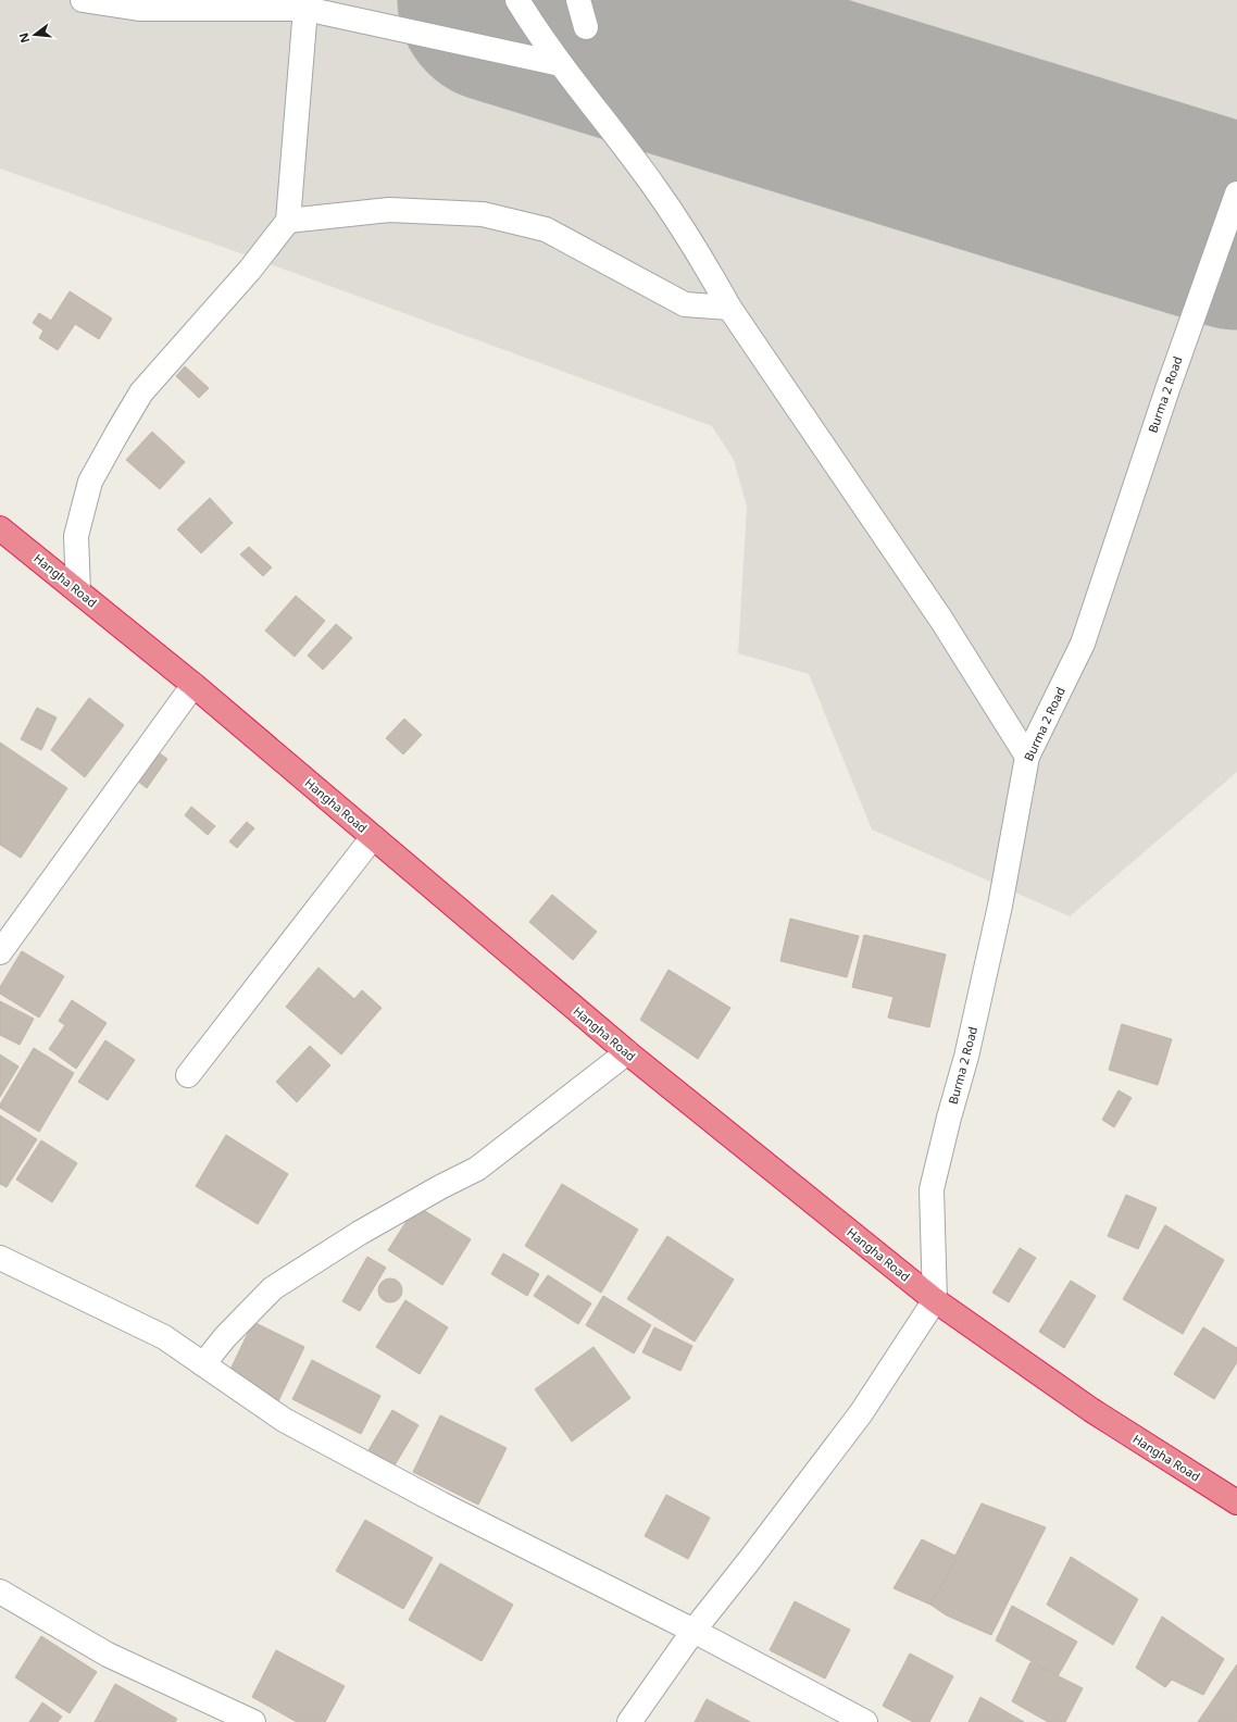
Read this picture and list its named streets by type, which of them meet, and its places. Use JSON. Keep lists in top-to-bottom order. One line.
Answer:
{"streets":{"highway":["Hangha Road"],"street":["Burma 2 Road"]},"crossings":[["Burma 2 Road","Hangha Road"]],"north":"left"}
